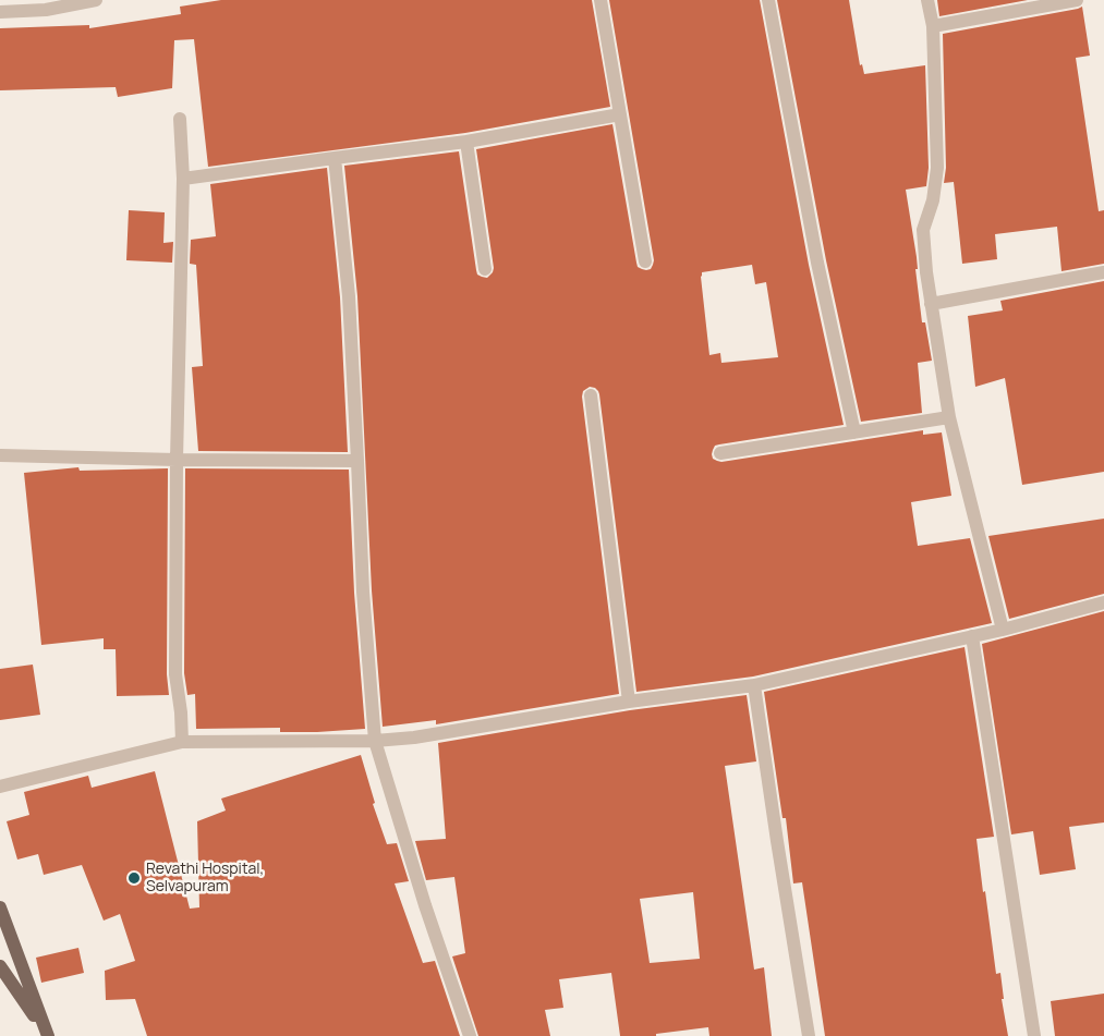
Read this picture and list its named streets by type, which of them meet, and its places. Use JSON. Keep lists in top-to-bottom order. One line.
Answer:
{"places":["Revathi Hospital, Selvapuram"]}
